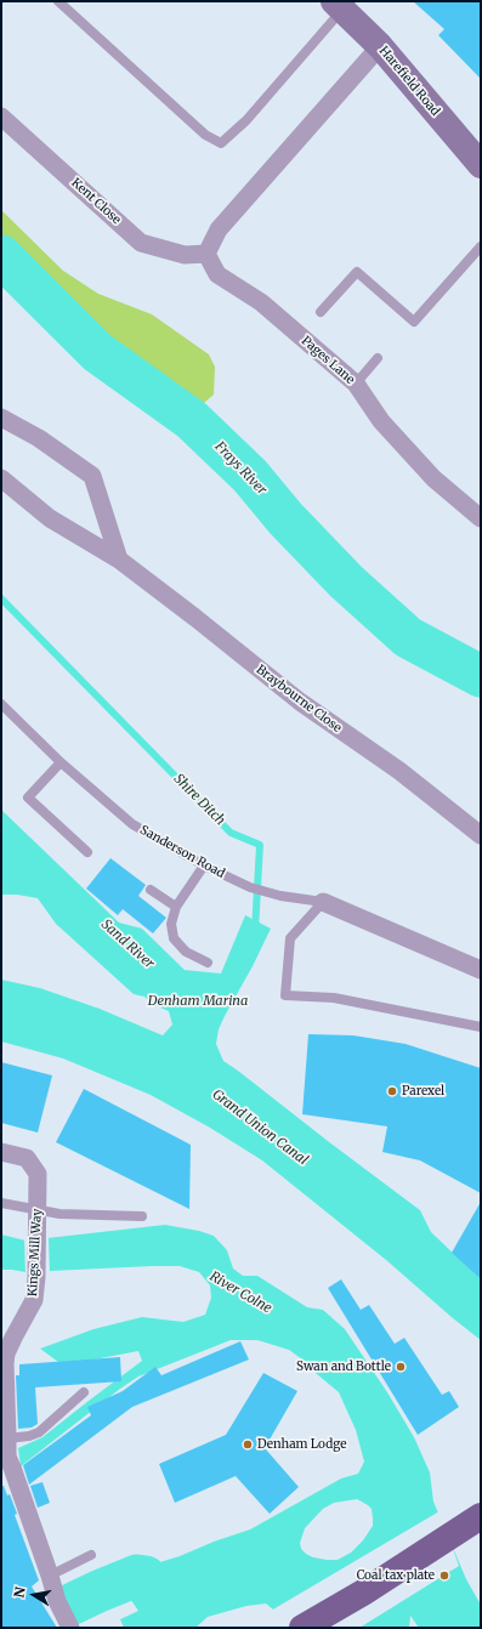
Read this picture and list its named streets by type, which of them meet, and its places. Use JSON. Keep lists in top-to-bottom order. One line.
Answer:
{"streets":{"main road":["Harefield Road"],"street":["Kent Close","Pages Lane","Braybourne Close","Sanderson Road","Kings Mill Way"]},"crossings":[["Kent Close","Pages Lane"]],"water":["Frays River","Shire Ditch","Sand River","Denham Marina","Grand Union Canal","River Colne"],"places":["Parexel","Swan and Bottle","Denham Lodge","Coal tax plate"],"north":"left"}
